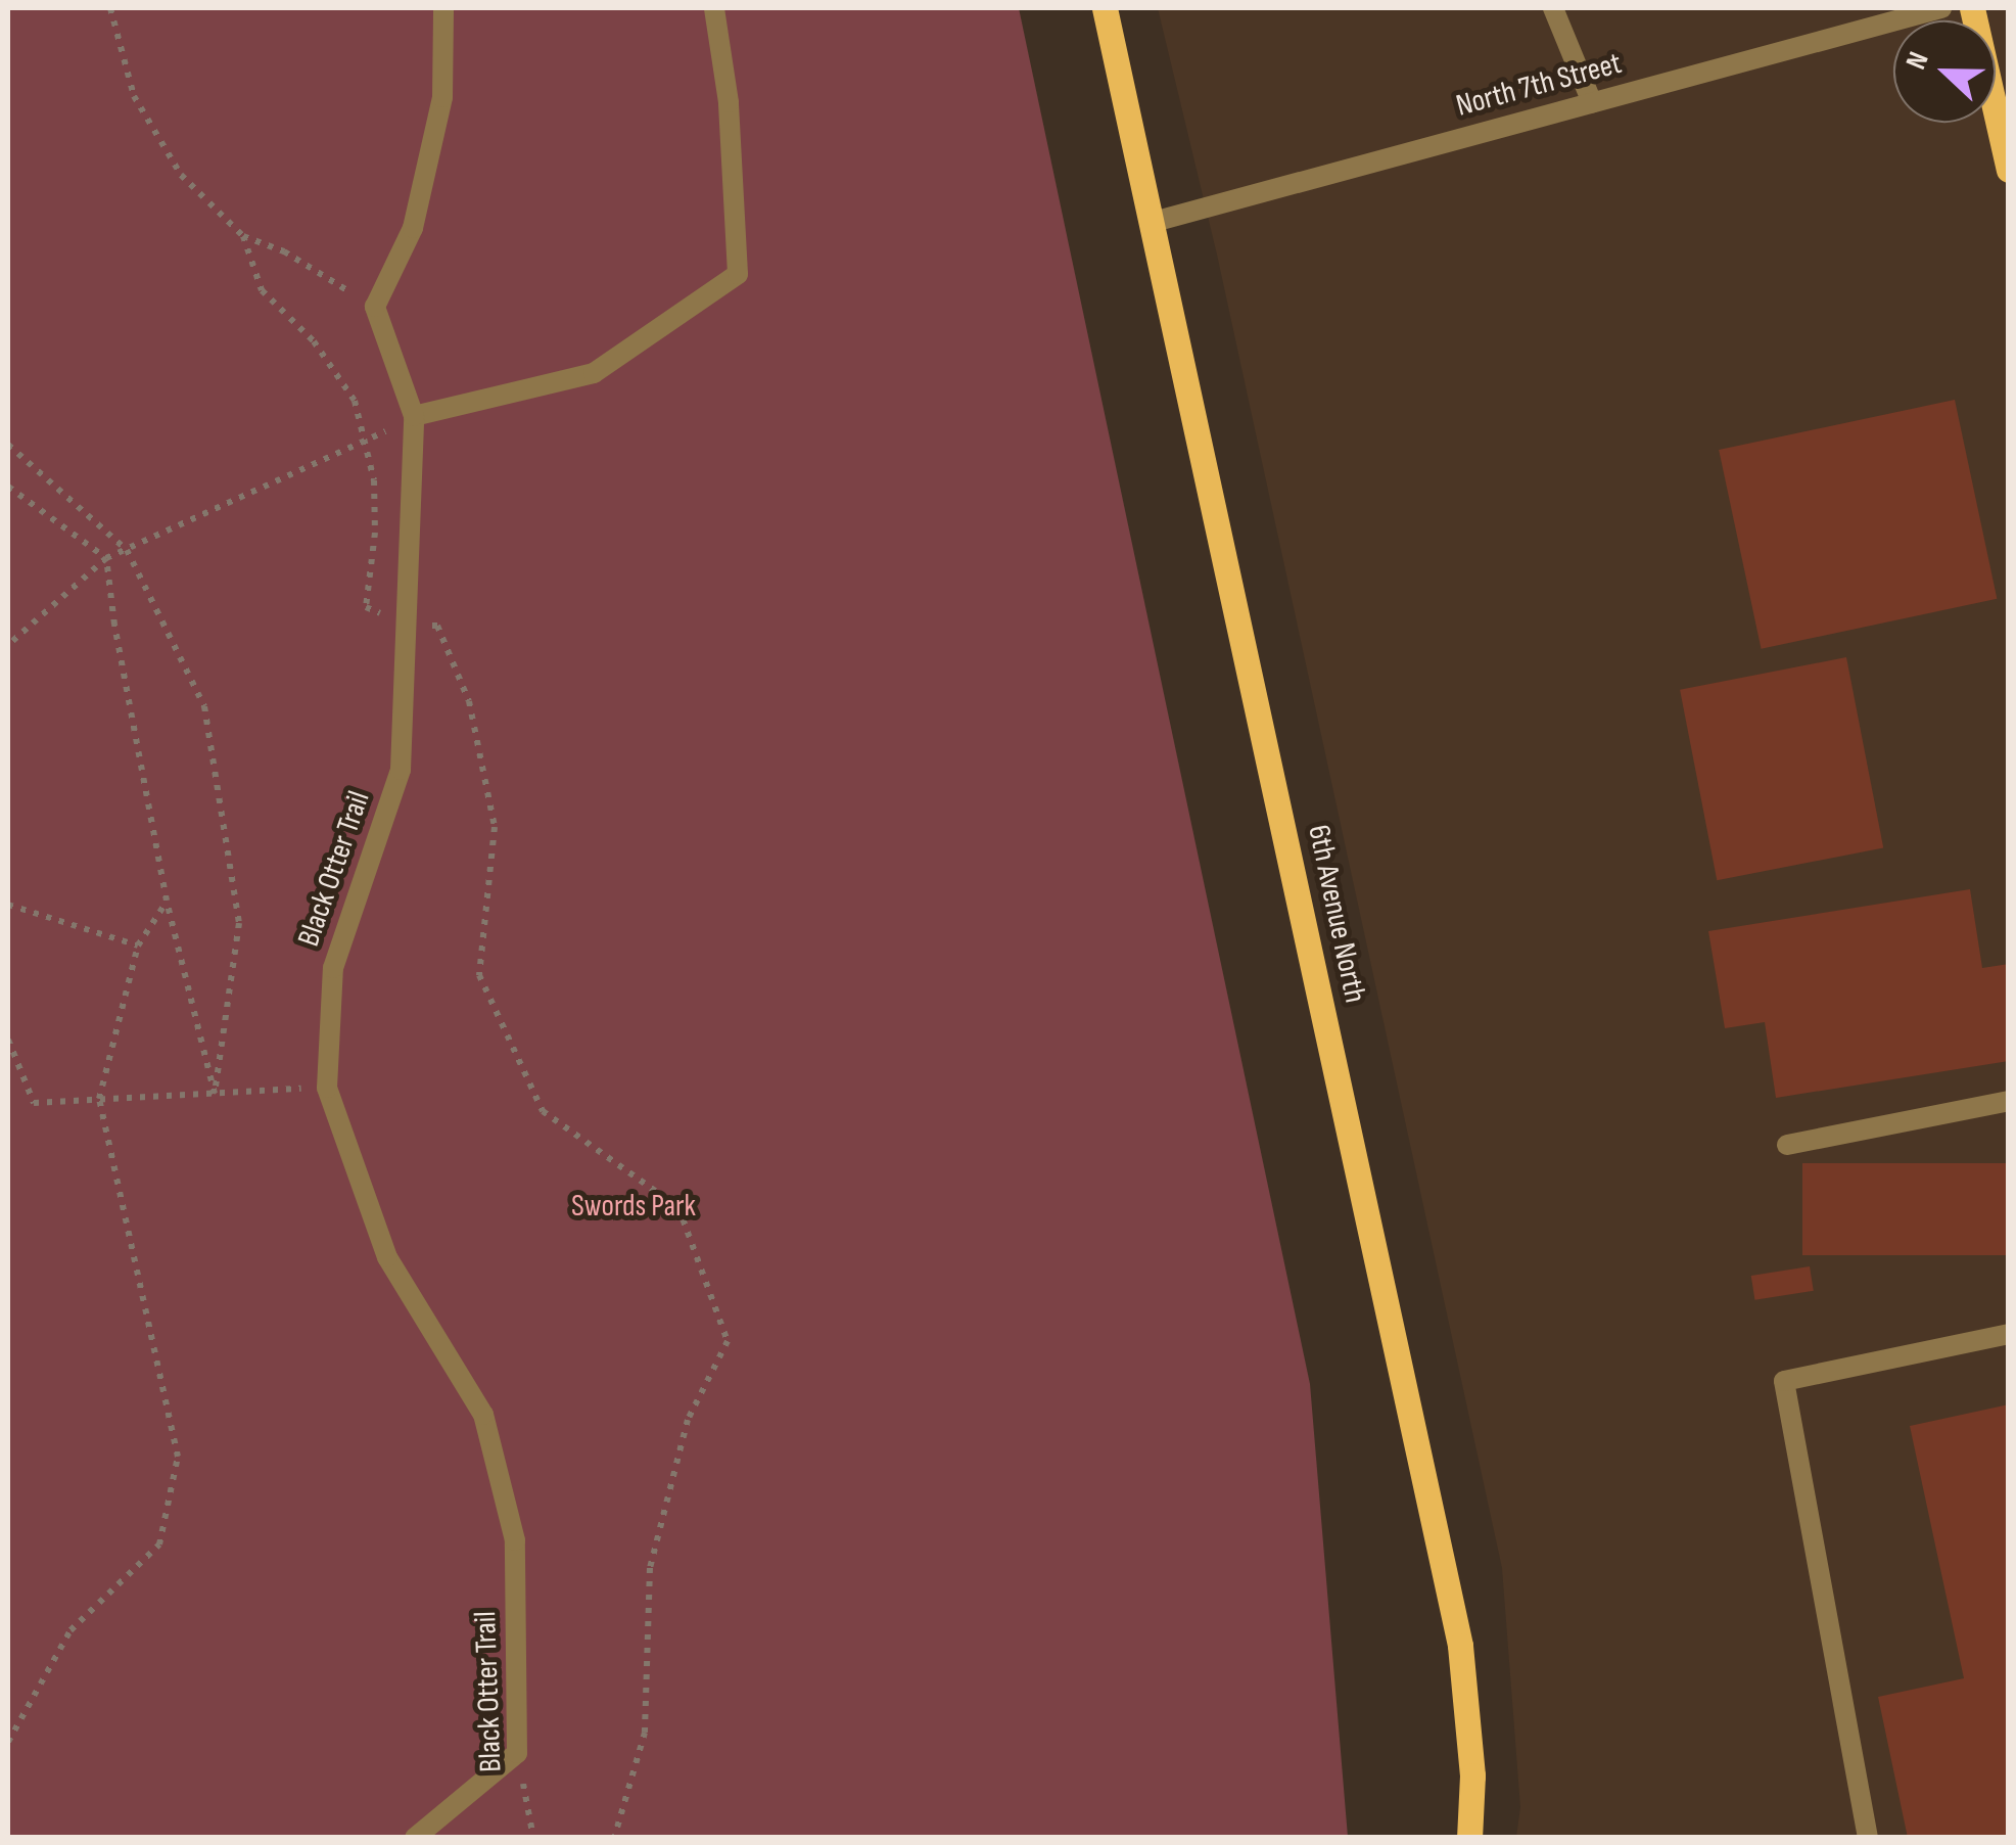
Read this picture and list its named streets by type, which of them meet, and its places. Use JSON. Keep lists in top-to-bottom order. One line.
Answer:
{"streets":{"main road":["6th Avenue North"],"street":["North 7th Street","Black Otter Trail"]},"crossings":[["North 7th Street","6th Avenue North"]],"parks":["Swords Park"],"north":"left"}
